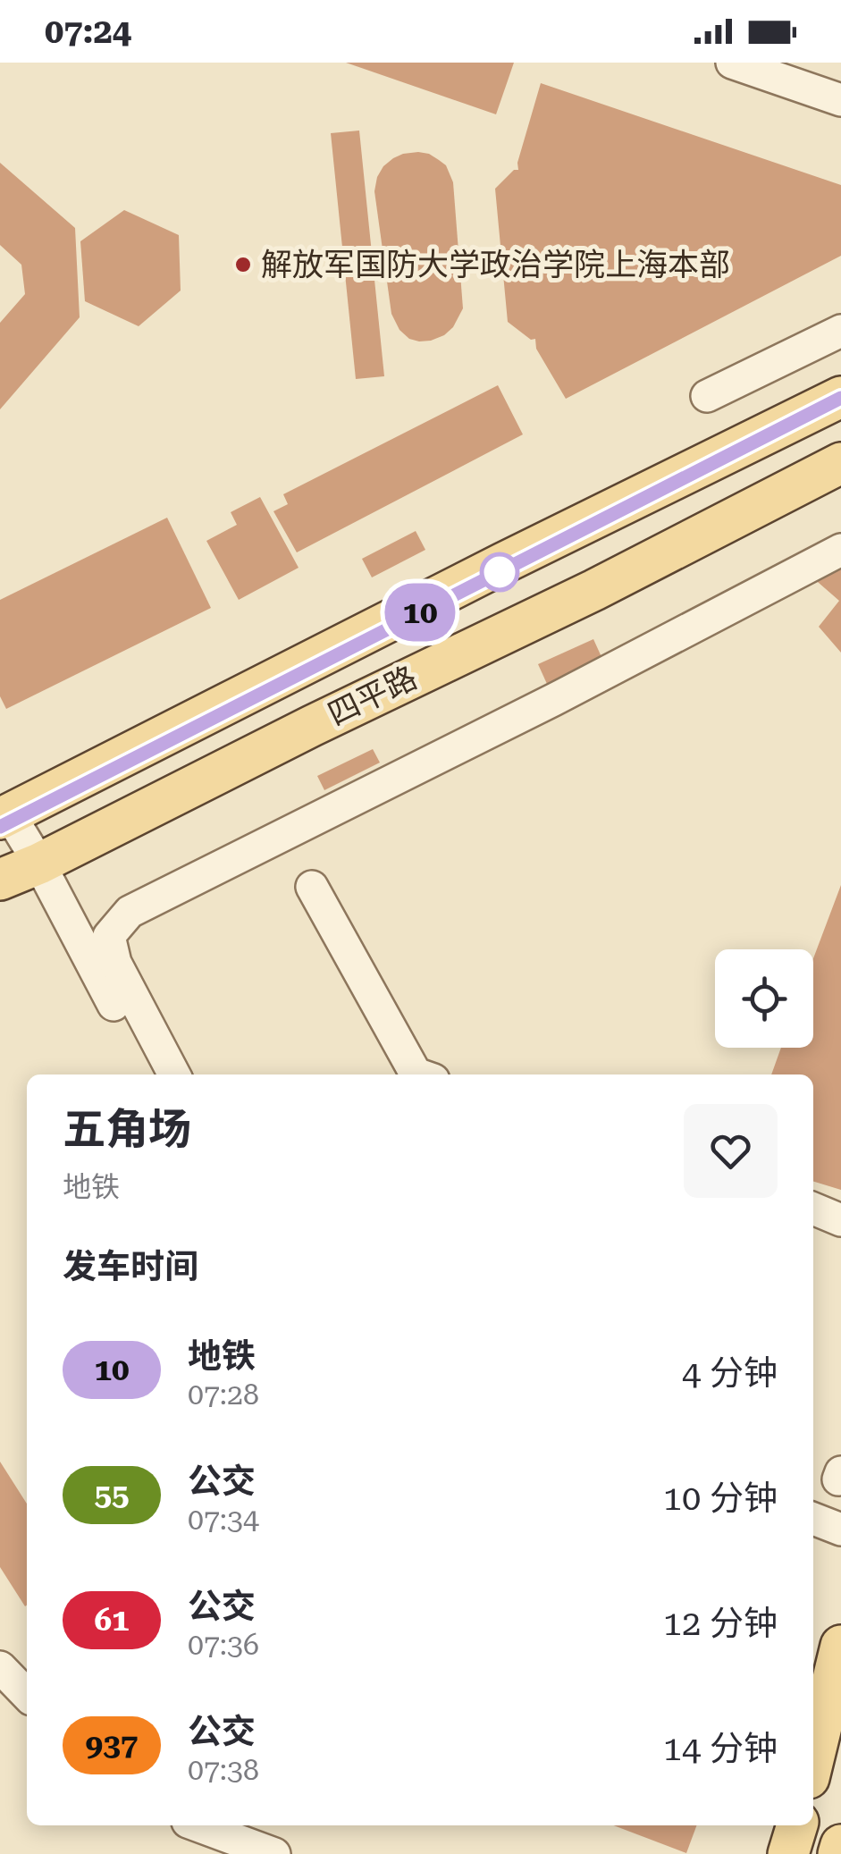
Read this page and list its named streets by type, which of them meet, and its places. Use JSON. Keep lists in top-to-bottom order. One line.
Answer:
{"streets":{"main road":["四平路"]},"places":["解放军国防大学政治学院上海本部"],"lines":["metro line 10"],"page":{"status":"07:24","on_map":"10","heading":[["五角场","地铁"],"发车时间"],"list":[{"mark":"10","name":"地铁","note":"07:28","value":"4 分钟"},{"mark":"55","name":"公交","note":"07:34","value":"10 分钟"},{"mark":"61","name":"公交","note":"07:36","value":"12 分钟"},{"mark":"937","name":"公交","note":"07:38","value":"14 分钟"}]}}
